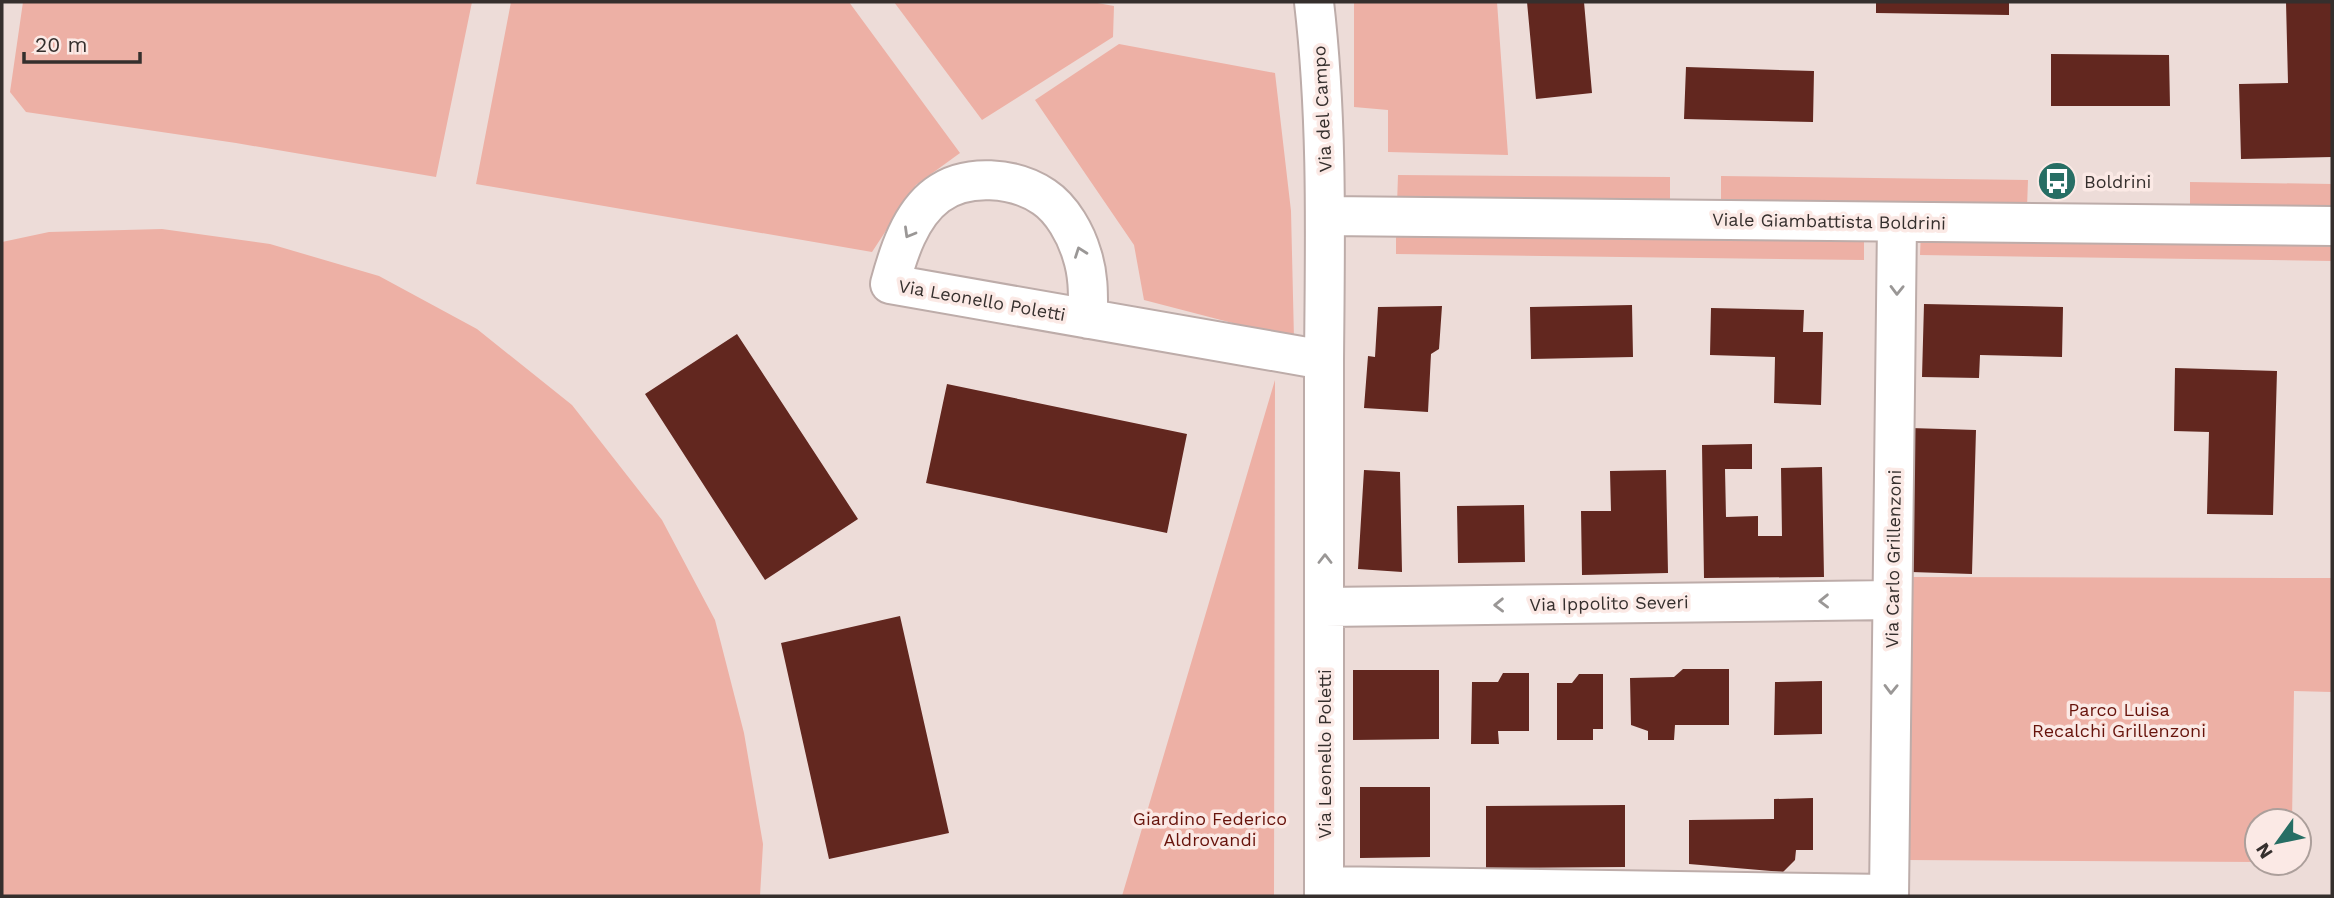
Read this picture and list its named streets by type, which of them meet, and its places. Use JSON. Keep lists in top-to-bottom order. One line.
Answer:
{"streets":{"street":["Via del Campo","Viale Giambattista Boldrini","Via Leonello Poletti","Via Carlo Grillenzoni","Via Ippolito Severi"]},"crossings":[["Via del Campo","Viale Giambattista Boldrini"],["Via del Campo","Via Leonello Poletti"],["Viale Giambattista Boldrini","Via Leonello Poletti"],["Viale Giambattista Boldrini","Via Carlo Grillenzoni"],["Via Leonello Poletti","Via Ippolito Severi"],["Via Carlo Grillenzoni","Via Ippolito Severi"]],"one_way":["Via Carlo Grillenzoni"],"parks":["Parco Luisa Recalchi Grillenzoni","Giardino Federico Aldrovandi"],"places":{"bus stop":["Boldrini"]},"scale_bar":"20 m","north":"bottom left"}
